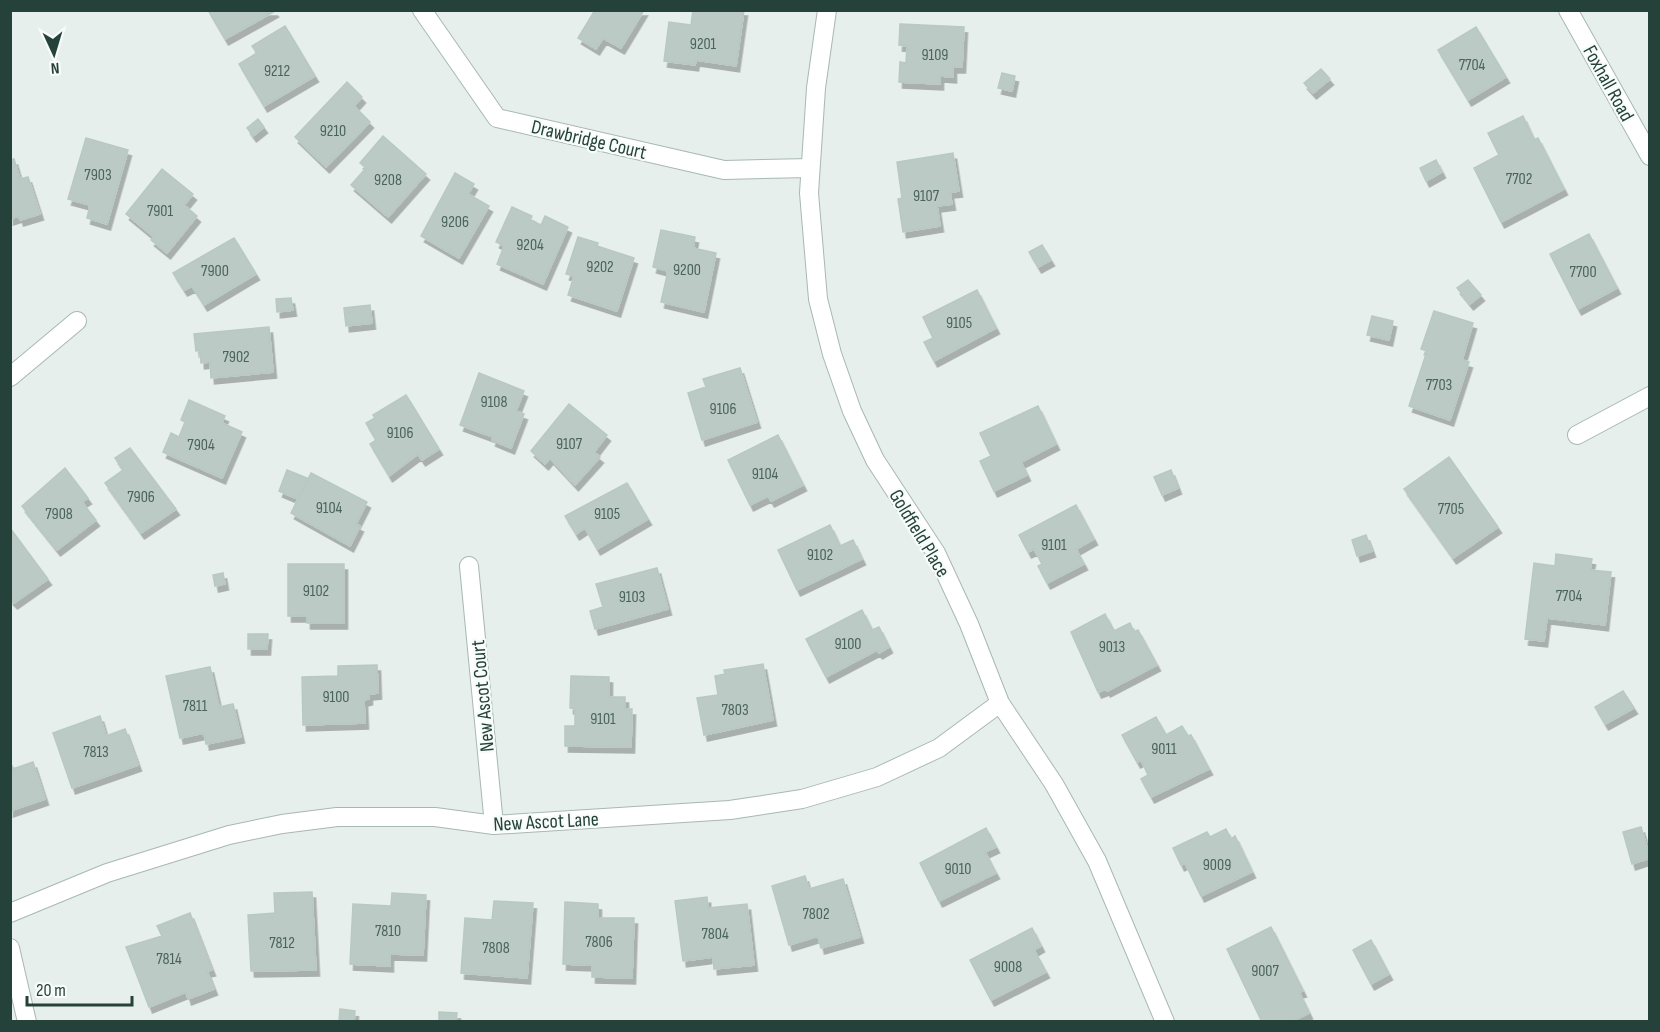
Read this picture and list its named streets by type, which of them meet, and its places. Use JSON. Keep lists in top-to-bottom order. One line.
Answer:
{"streets":{"street":["Foxhall Road","Drawbridge Court","Goldfield Place","New Ascot Court","New Ascot Lane"]},"crossings":[["Drawbridge Court","Goldfield Place"],["Goldfield Place","New Ascot Lane"],["New Ascot Court","New Ascot Lane"]],"house_numbers":["9201","9109","7704","9212","9210","7903","7702","9208","9107","7901","9206","9204","9202","9200","7900","7700","9105","7902","7703","9108","9106","9106","9107","7904","9104","7906","9104","7705","7908","9105","9101","9102","9102","7704","9103","9100","9013","9100","7811","7803","9101","9011","7813","9009","9010","7802","7810","7804","7806","7812","7808","7814","9008","9007"],"scale_bar":"20 m","north":"bottom"}
